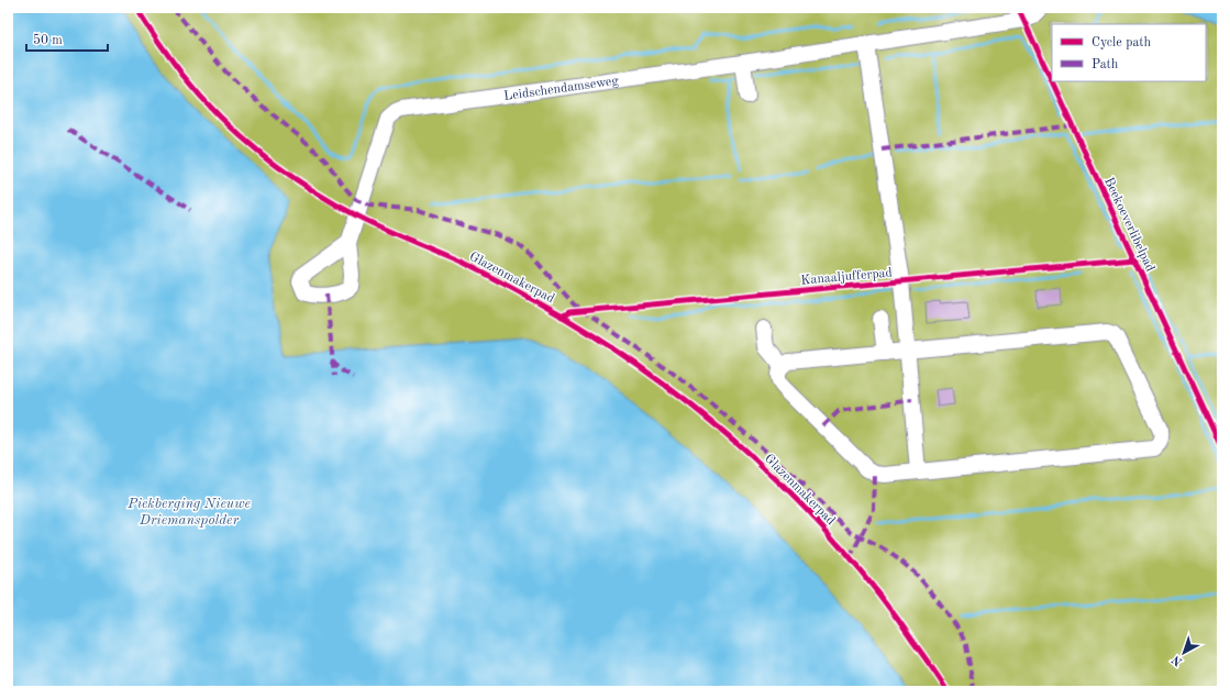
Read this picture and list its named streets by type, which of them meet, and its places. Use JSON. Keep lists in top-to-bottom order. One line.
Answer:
{"streets":{"street":["Leidschendamseweg"],"cycle path":["Beekoeverlibelpad","Glazenmakerpad"]},"water":["Piekberging Nieuwe Driemanspolder"],"legend":["Cycle path","Path"],"scale_bar":"50 m","north":"bottom left"}
